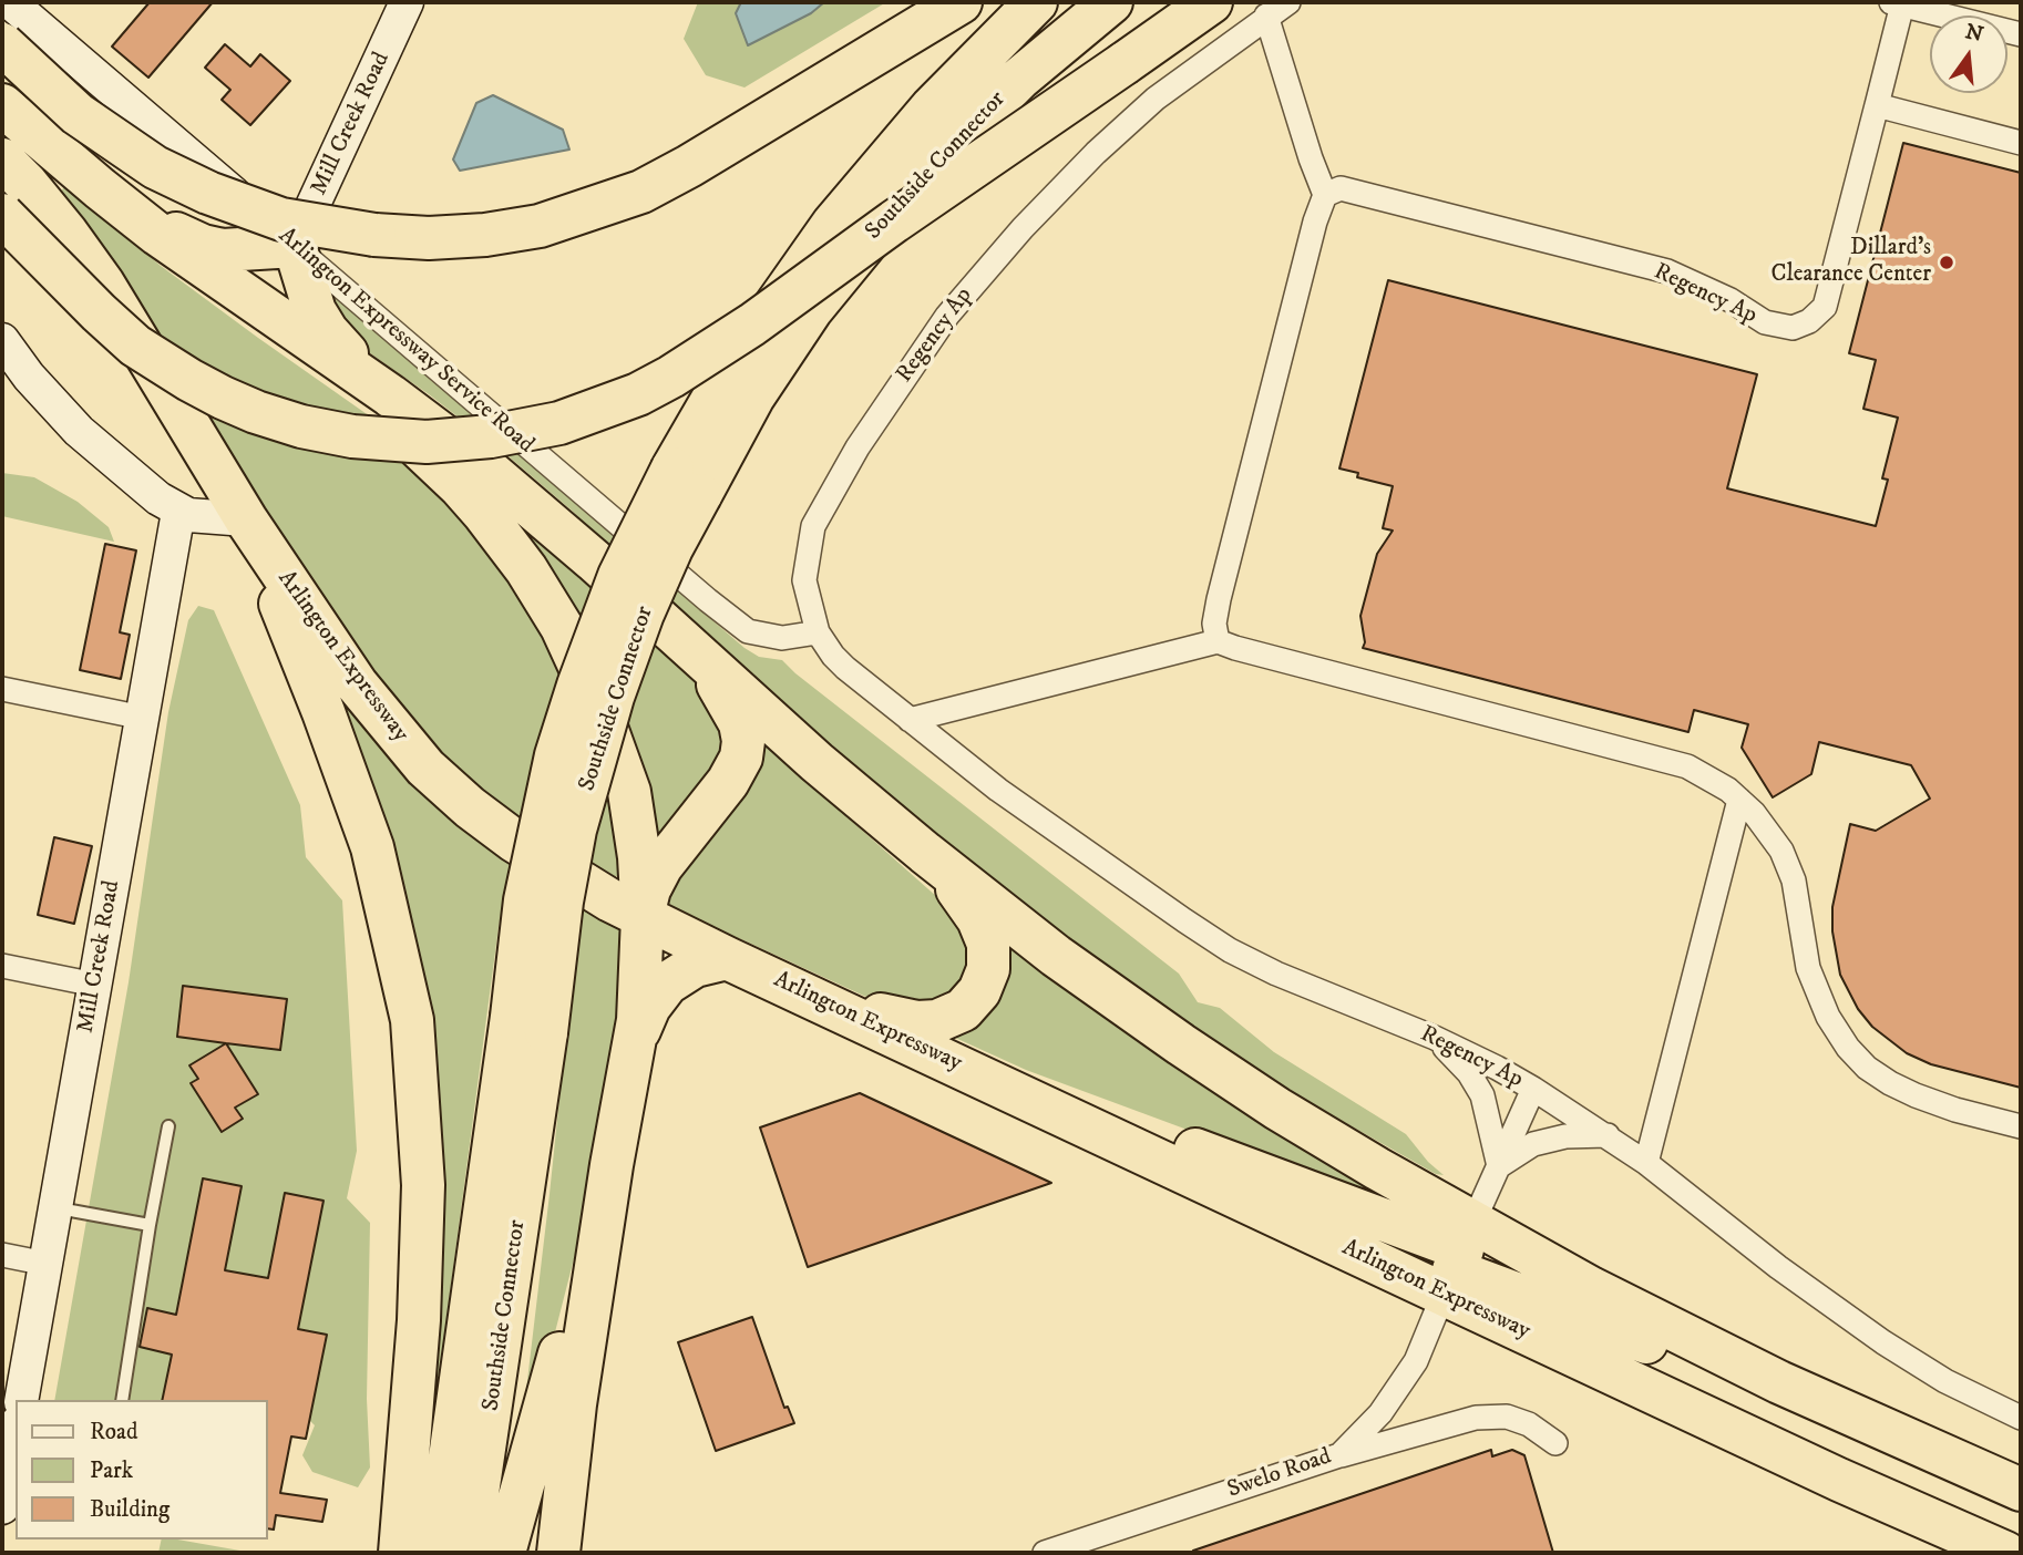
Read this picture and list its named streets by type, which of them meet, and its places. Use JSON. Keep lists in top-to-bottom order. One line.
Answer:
{"streets":{"highway":["Southside Connector","Arlington Expressway"],"street":["Mill Creek Road","Regency Ap","Arlington Expressway Service Road","Swelo Road"]},"crossings":[["Mill Creek Road","Arlington Expressway Service Road"],["Regency Ap","Arlington Expressway Service Road"],["Regency Ap","Swelo Road"],["Arlington Expressway","Swelo Road"]],"places":["Dillard's Clearance Center"],"legend":["Road","Park","Building"],"north":"top"}
